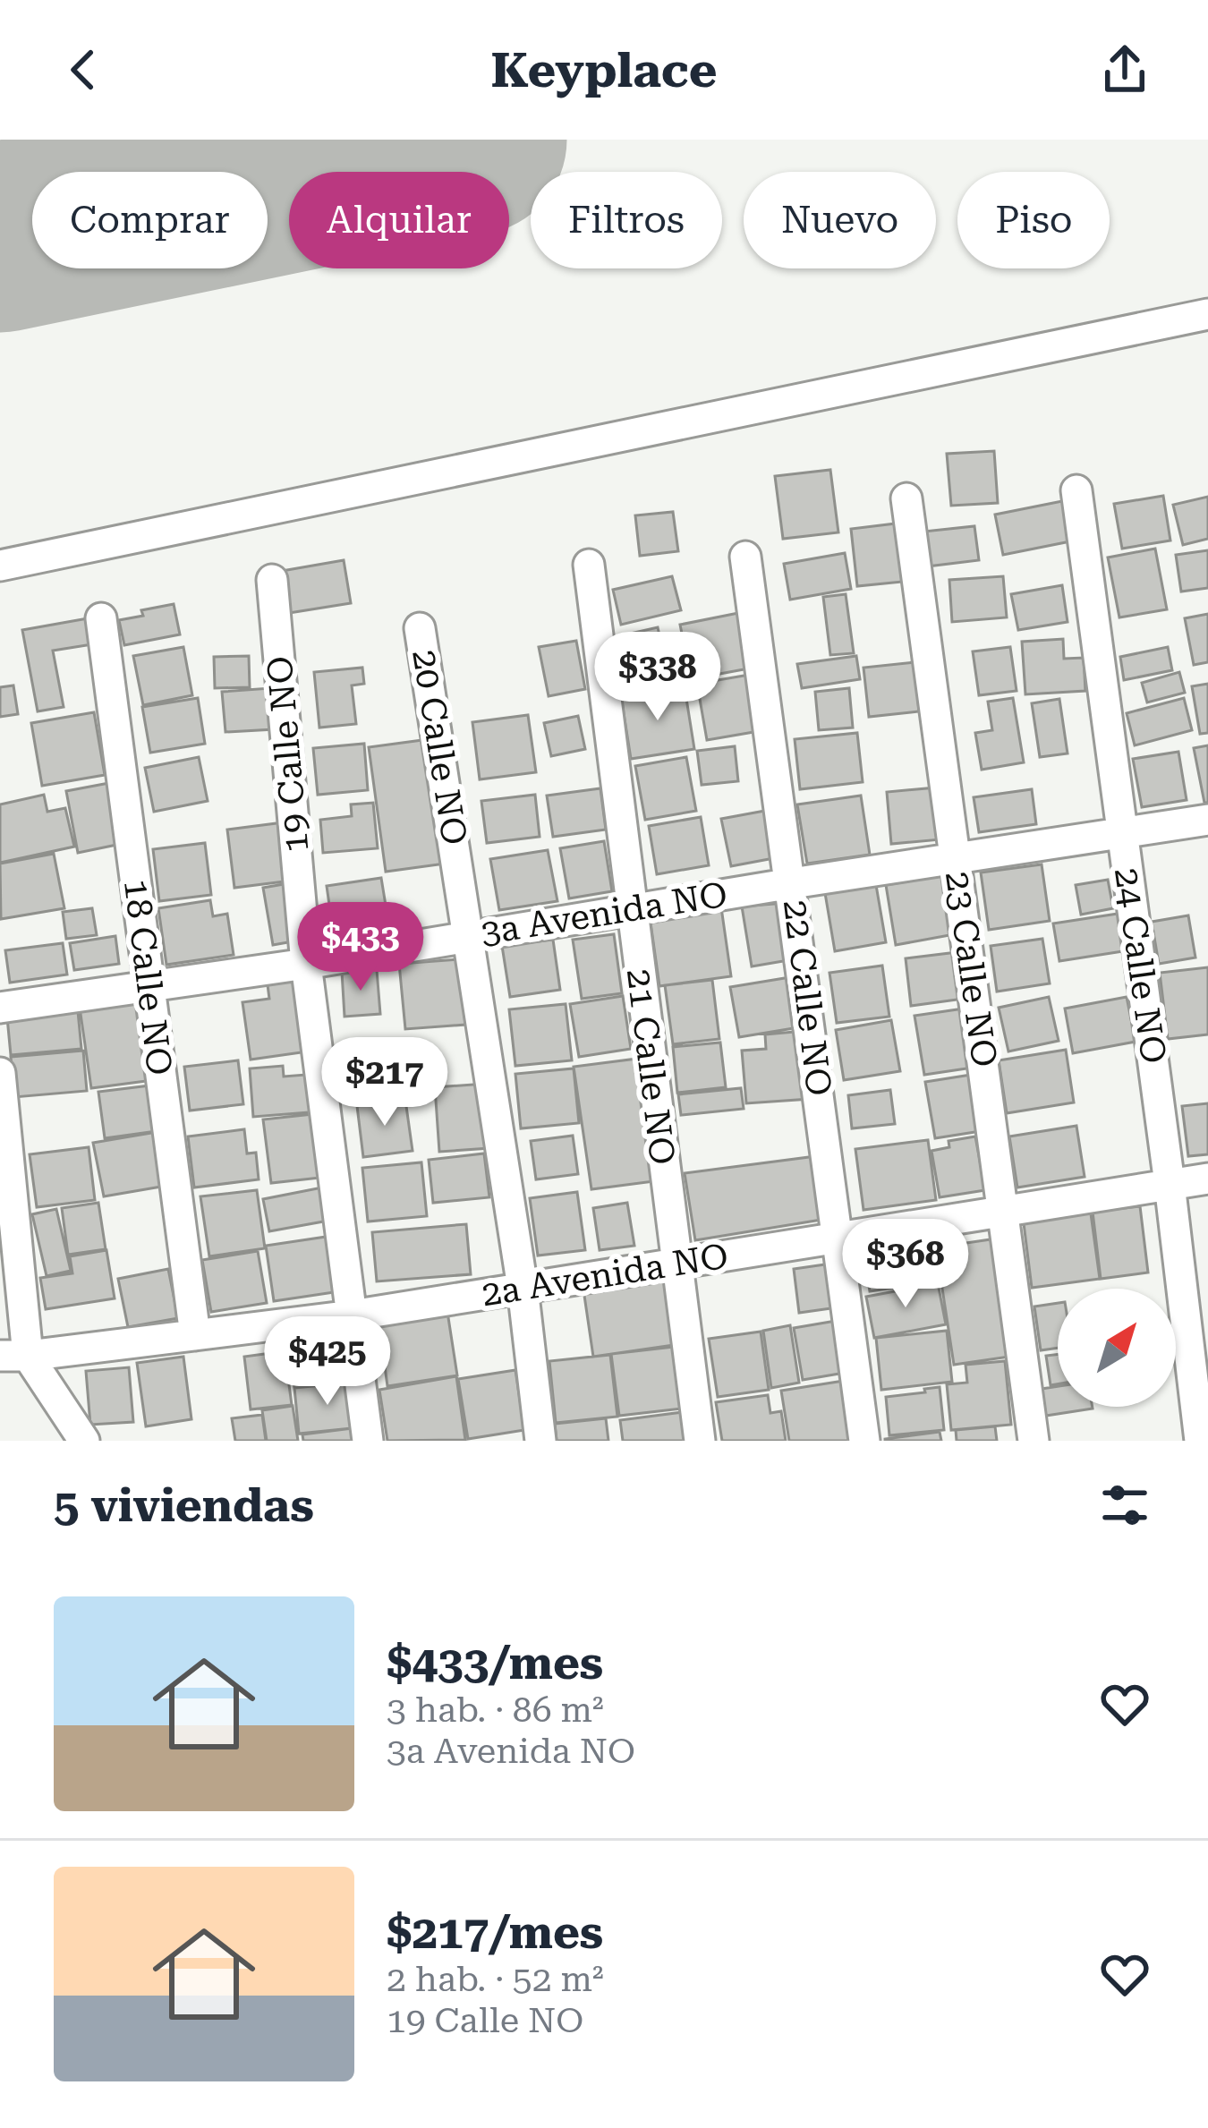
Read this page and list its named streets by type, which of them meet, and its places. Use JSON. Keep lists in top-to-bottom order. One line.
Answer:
{"streets":{"street":["20 Calle NO","19 Calle NO","3a Avenida NO","24 Calle NO","23 Calle NO","18 Calle NO","22 Calle NO","21 Calle NO","2a Avenida NO"]},"crossings":[["20 Calle NO","3a Avenida NO"],["20 Calle NO","2a Avenida NO"],["19 Calle NO","3a Avenida NO"],["19 Calle NO","2a Avenida NO"],["3a Avenida NO","24 Calle NO"],["3a Avenida NO","23 Calle NO"],["3a Avenida NO","18 Calle NO"],["3a Avenida NO","22 Calle NO"],["3a Avenida NO","21 Calle NO"],["24 Calle NO","2a Avenida NO"],["23 Calle NO","2a Avenida NO"],["18 Calle NO","2a Avenida NO"],["22 Calle NO","2a Avenida NO"],["21 Calle NO","2a Avenida NO"]],"north":"top right","page":{"header":"Keyplace","chip":["Comprar","Alquilar","Filtros","Nuevo","Piso"],"price":["$338","$433","$217","$368","$425"],"heading":"5 viviendas","list":[{"name":"$433/mes","note":"3 hab. · 86 m² · 3a Avenida NO"},{"name":"$217/mes","note":"2 hab. · 52 m² · 19 Calle NO"}]}}
